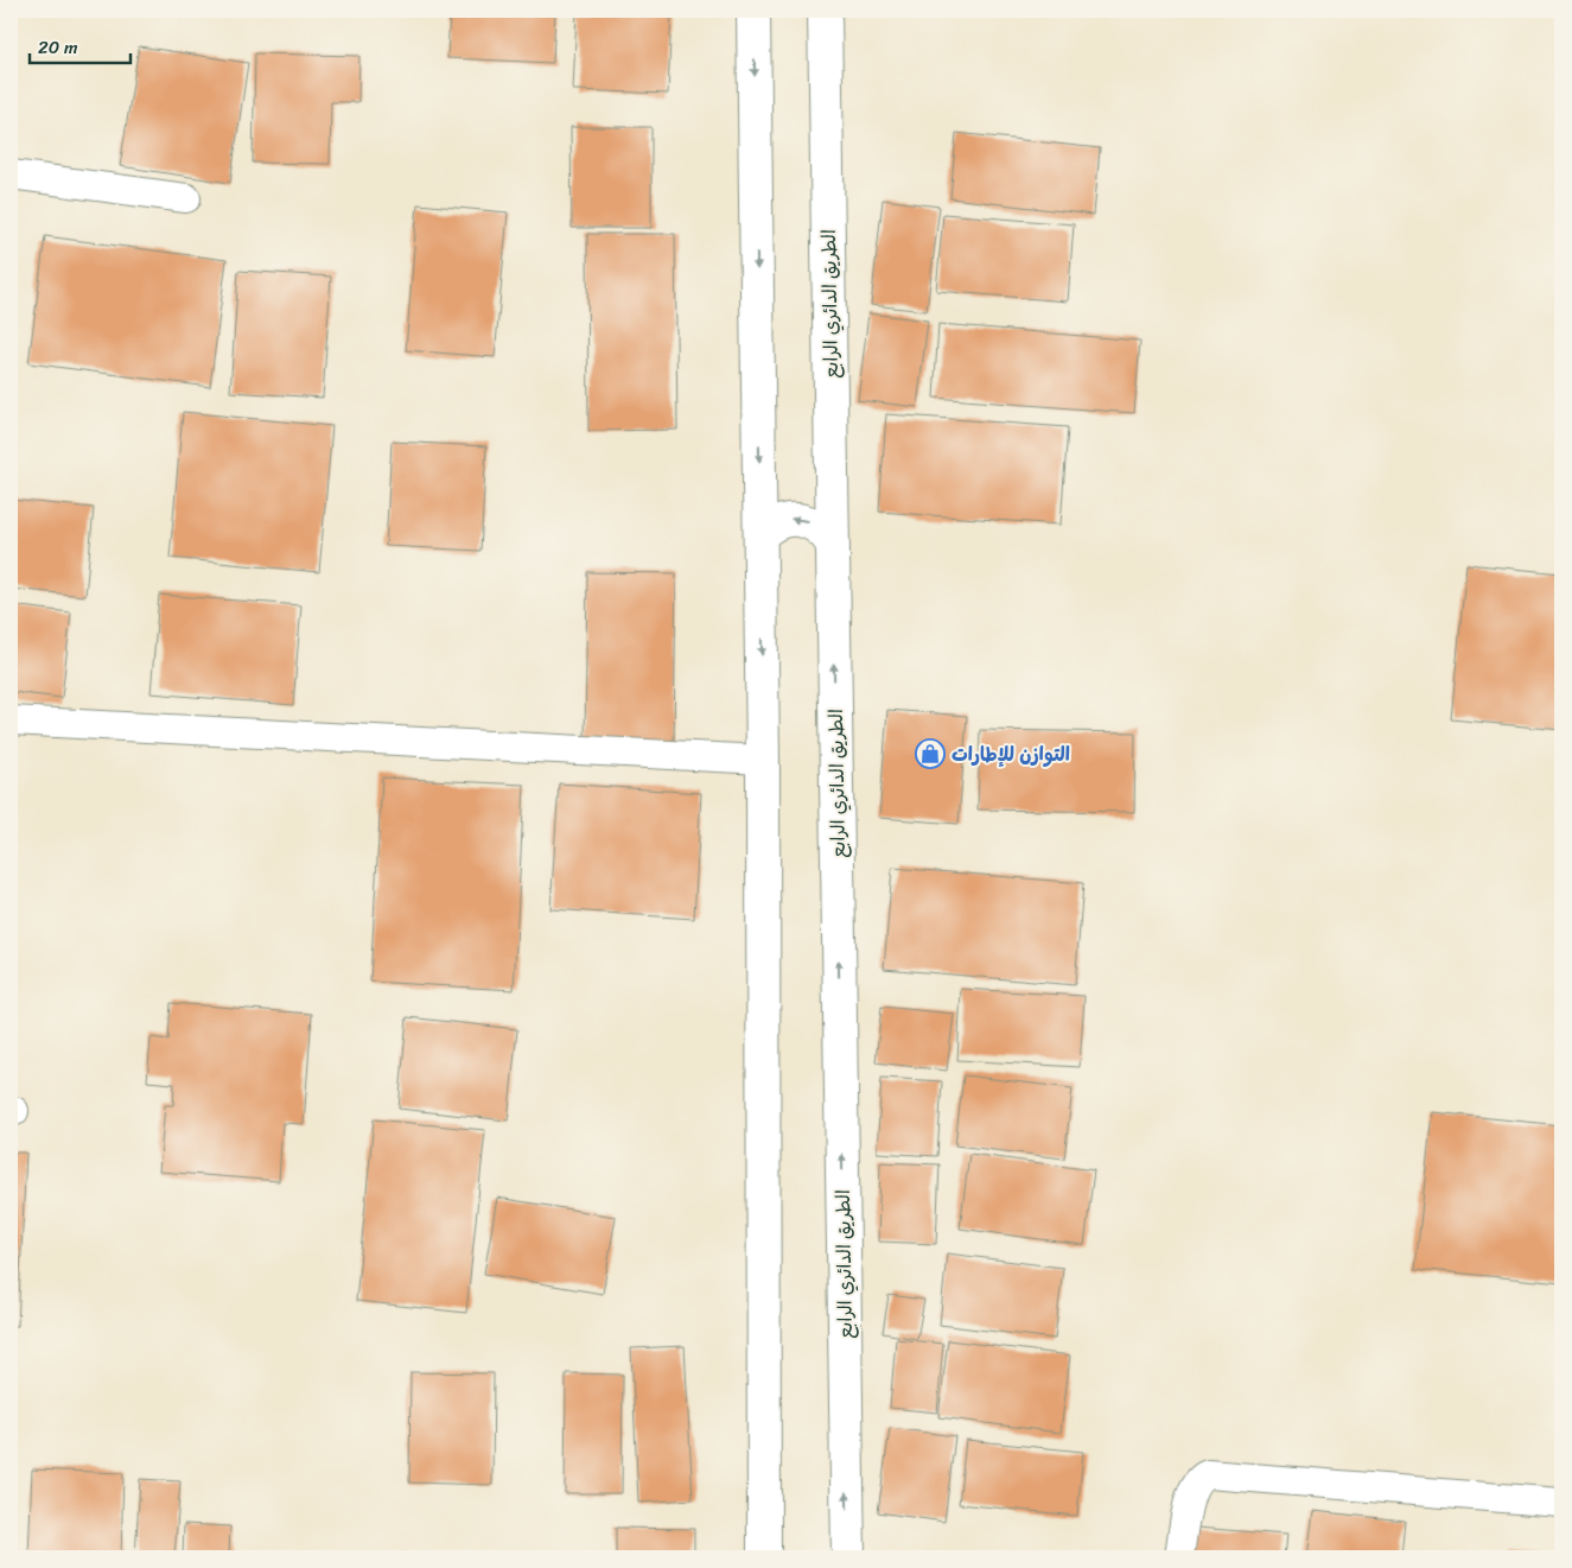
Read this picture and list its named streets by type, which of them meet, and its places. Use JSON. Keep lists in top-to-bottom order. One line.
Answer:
{"streets":{"main road":["الطريق الدائري الرابع"]},"places":{"shop":["التوازن للإطارات"]},"scale_bar":"20 m"}
